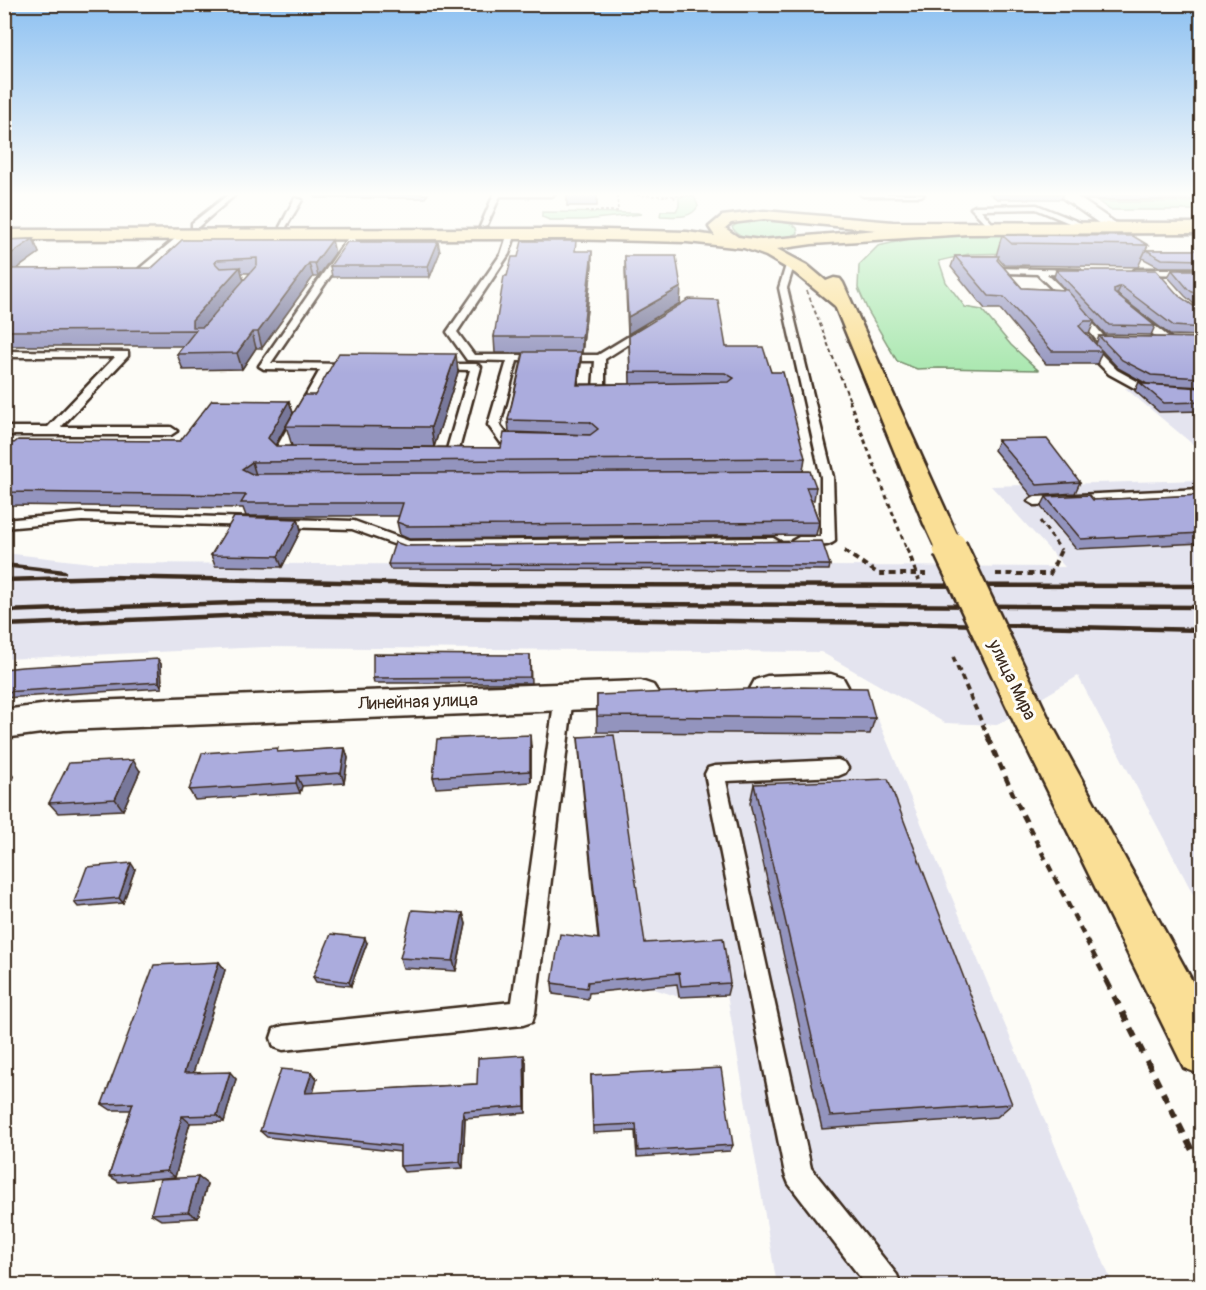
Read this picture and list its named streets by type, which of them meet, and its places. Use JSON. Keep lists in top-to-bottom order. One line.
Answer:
{"streets":{"main road":["улица Мира"],"street":["Линейная улица"]}}
